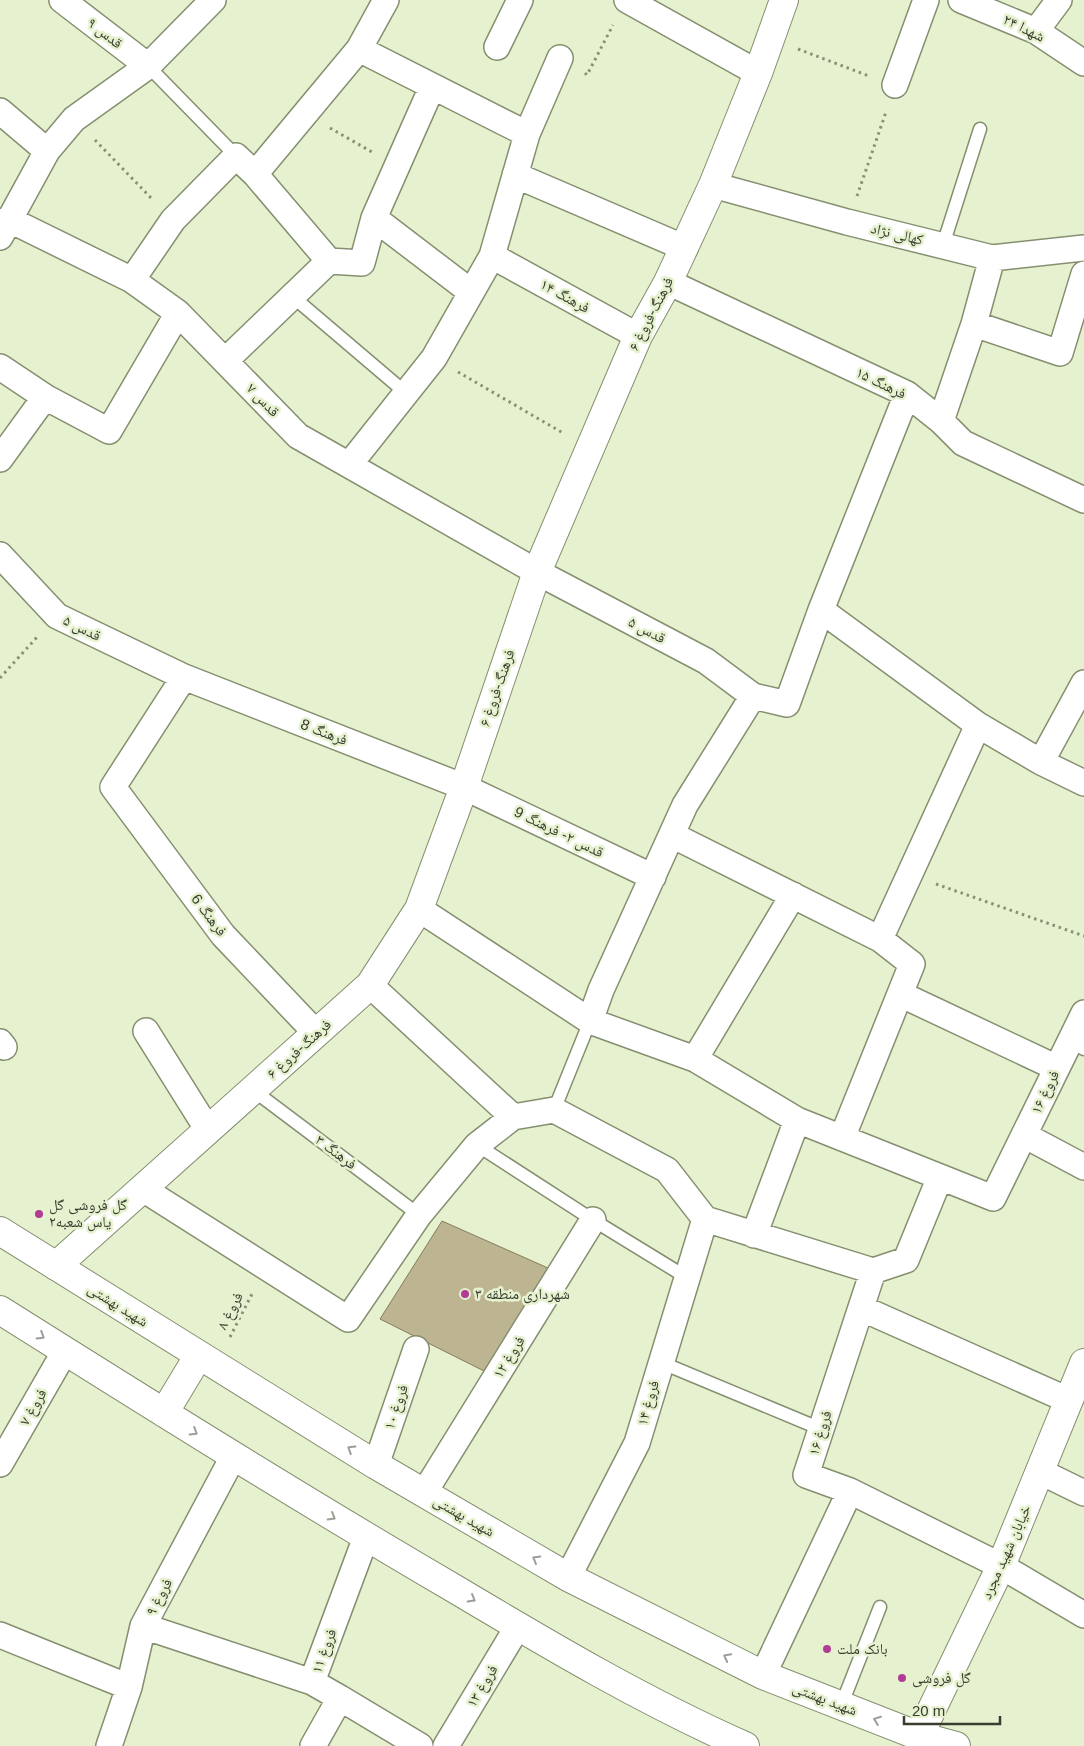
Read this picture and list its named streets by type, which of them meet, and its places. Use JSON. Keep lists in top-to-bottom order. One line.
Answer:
{"streets":{"main road":["فرهنگ-فروغ ۶","شهید بهشتی","خیابان شهید مجرد"],"street":["شهدا ۲۴","قدس ۹","کهالی نژاد","فرهنگ ۱۴","فرهنگ ۱۵","قدس ۷","قدس ۵","فرهنگ 8","قدس ۲- فرهنگ 9","فرهنگ 6","فروغ ۱۶","فروغ ۱۲","فروغ ۱۴","فروغ ۷","فروغ ۱۰","فروغ ۹","فروغ ۱۱","فروغ ۱۳"],"lane":["فرهنگ ۳"],"path":["فروغ ۸"]},"crossings":[["کهالی نژاد","فرهنگ-فروغ ۶"],["فرهنگ ۱۴","فرهنگ-فروغ ۶"],["فرهنگ-فروغ ۶","فرهنگ ۱۵"],["فرهنگ-فروغ ۶","قدس ۷"],["فرهنگ-فروغ ۶","قدس ۵"],["فرهنگ-فروغ ۶","فرهنگ 8"],["فرهنگ-فروغ ۶","قدس ۲- فرهنگ 9"],["فرهنگ-فروغ ۶","فرهنگ 6"],["فرهنگ-فروغ ۶","فرهنگ ۳"],["فرهنگ-فروغ ۶","شهید بهشتی"],["قدس ۷","قدس ۵"],["قدس ۵","فرهنگ 8"],["قدس ۵","فرهنگ 6"],["فرهنگ 8","قدس ۲- فرهنگ 9"],["فرهنگ 8","فرهنگ 6"],["شهید بهشتی","فروغ ۸"],["شهید بهشتی","فروغ ۱۲"],["شهید بهشتی","فروغ ۱۴"],["شهید بهشتی","فروغ ۱۰"],["شهید بهشتی","خیابان شهید مجرد"]],"places":["گل فروشی گل یاس شعبه۲","شهرداری منطقه ۳","بانک ملت","گل فروشی"],"scale_bar":"20 m"}
